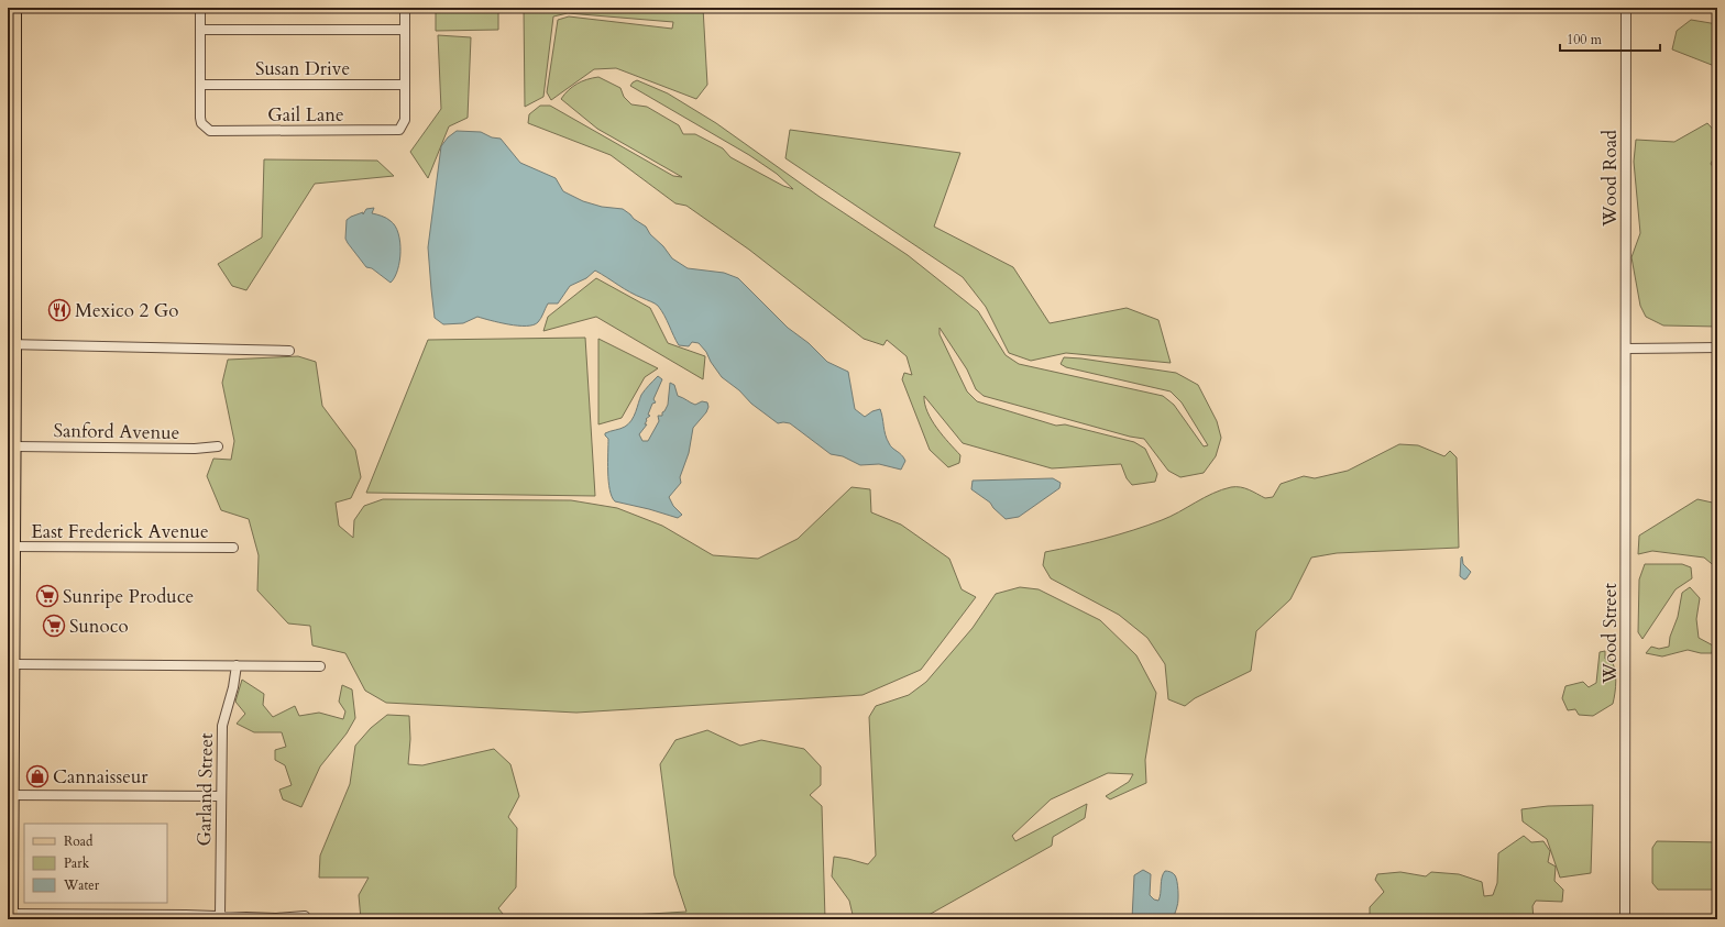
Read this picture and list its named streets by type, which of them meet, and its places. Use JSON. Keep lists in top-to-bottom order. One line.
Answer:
{"streets":{"street":["Susan Drive","Gail Lane","Wood Road","Sanford Avenue","East Frederick Avenue","Wood Street","Garland Street"]},"crossings":[["Susan Drive","Gail Lane"],["Wood Road","Wood Street"]],"places":{"restaurant":["Mexico 2 Go"],"supermarket":["Sunripe Produce","Sunoco"],"shop":["Cannaisseur"]},"legend":["Road","Park","Water"],"scale_bar":"100 m"}
